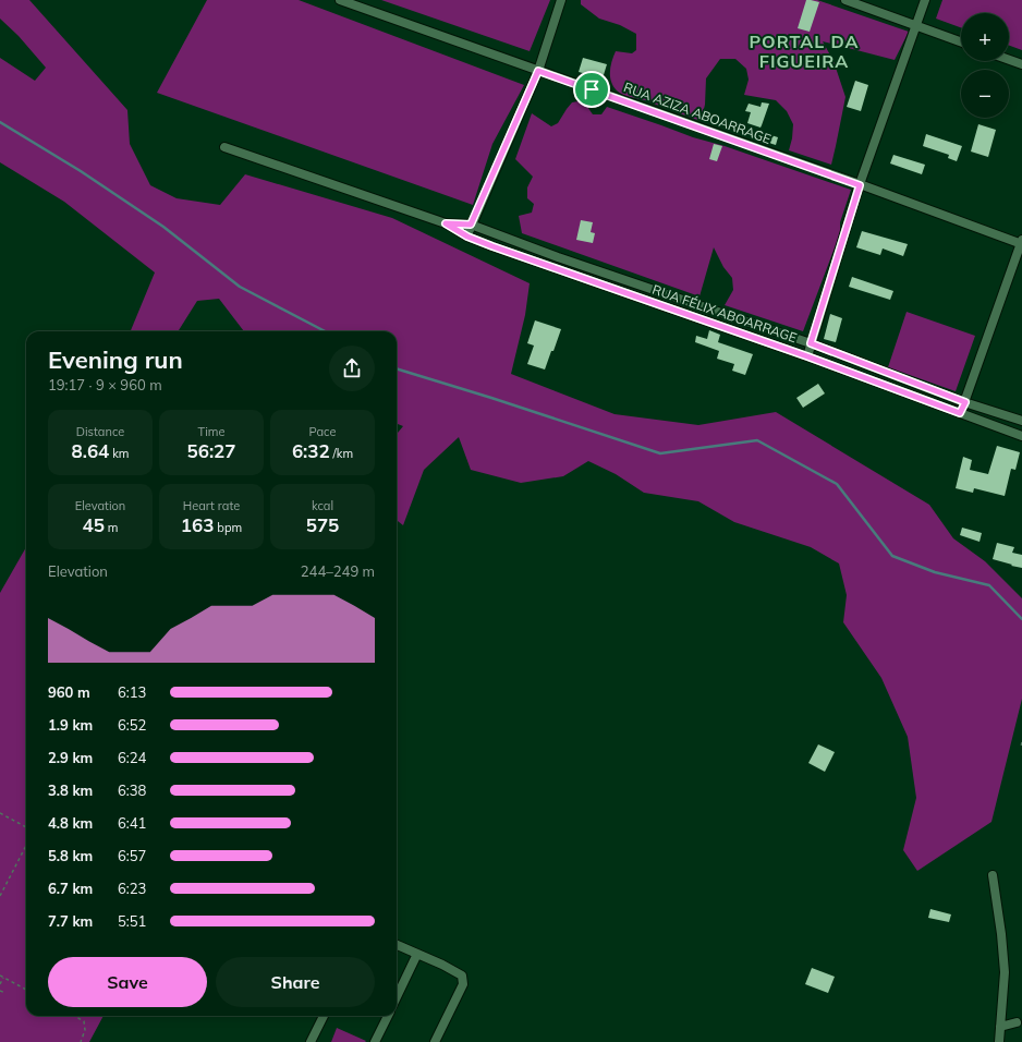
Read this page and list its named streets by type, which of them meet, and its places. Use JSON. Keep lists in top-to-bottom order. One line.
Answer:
{"streets":{"street":["RUA AZIZA ABOARRAGE","RUA FÉLIX ABOARRAGE"]},"districts":["PORTAL DA FIGUEIRA"],"page":{"map_buttons":["+","−"],"heading":["Evening run","19:17 · 9 × 960 m"],"stats":[["Distance","8.64 km"],["Time","56:27"],["Pace","6:32 /km"],["Elevation","45 m"],["Heart rate","163 bpm"],["kcal","575"]],"chart":["Elevation","244–249 m"],"list":[{"name":"960 m","note":"6:13"},{"name":"1.9 km","note":"6:52"},{"name":"2.9 km","note":"6:24"},{"name":"3.8 km","note":"6:38"},{"name":"4.8 km","note":"6:41"},{"name":"5.8 km","note":"6:57"},{"name":"6.7 km","note":"6:23"},{"name":"7.7 km","note":"5:51"}],"buttons":["Save","Share"]}}
